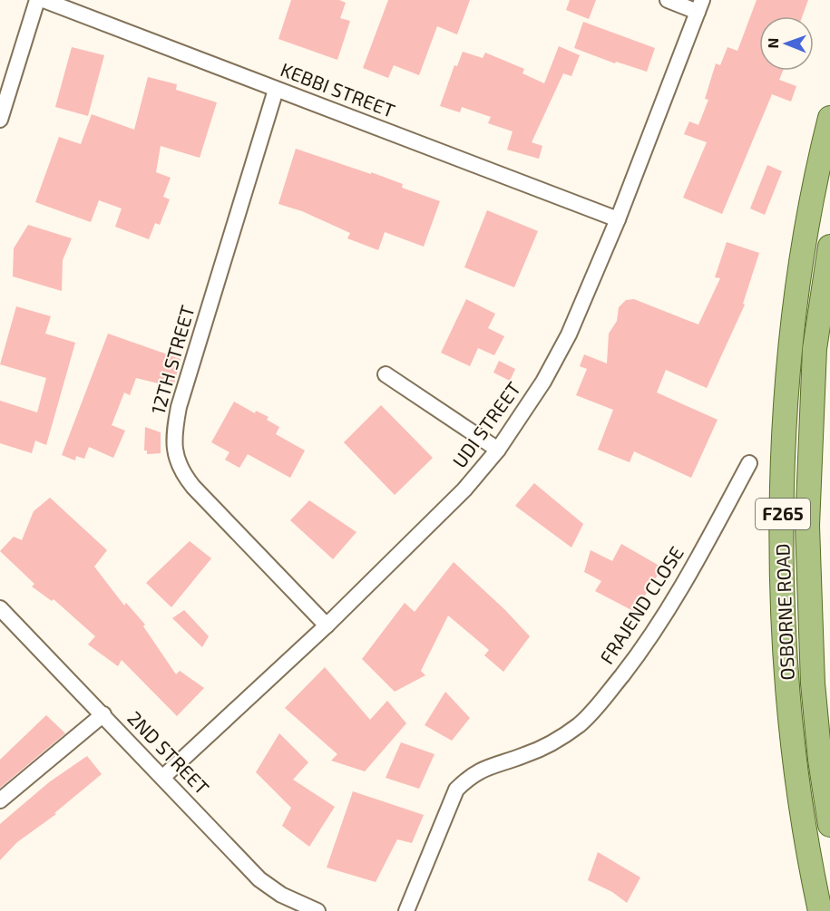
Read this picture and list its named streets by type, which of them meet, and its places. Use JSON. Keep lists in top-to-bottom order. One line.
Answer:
{"streets":{"main road":["F265","OSBORNE ROAD"],"street":["KEBBI STREET","12TH STREET","UDI STREET","FRAJEND CLOSE","2ND STREET"]},"crossings":[["KEBBI STREET","12TH STREET"],["KEBBI STREET","UDI STREET"],["12TH STREET","UDI STREET"],["UDI STREET","2ND STREET"]],"north":"left"}
